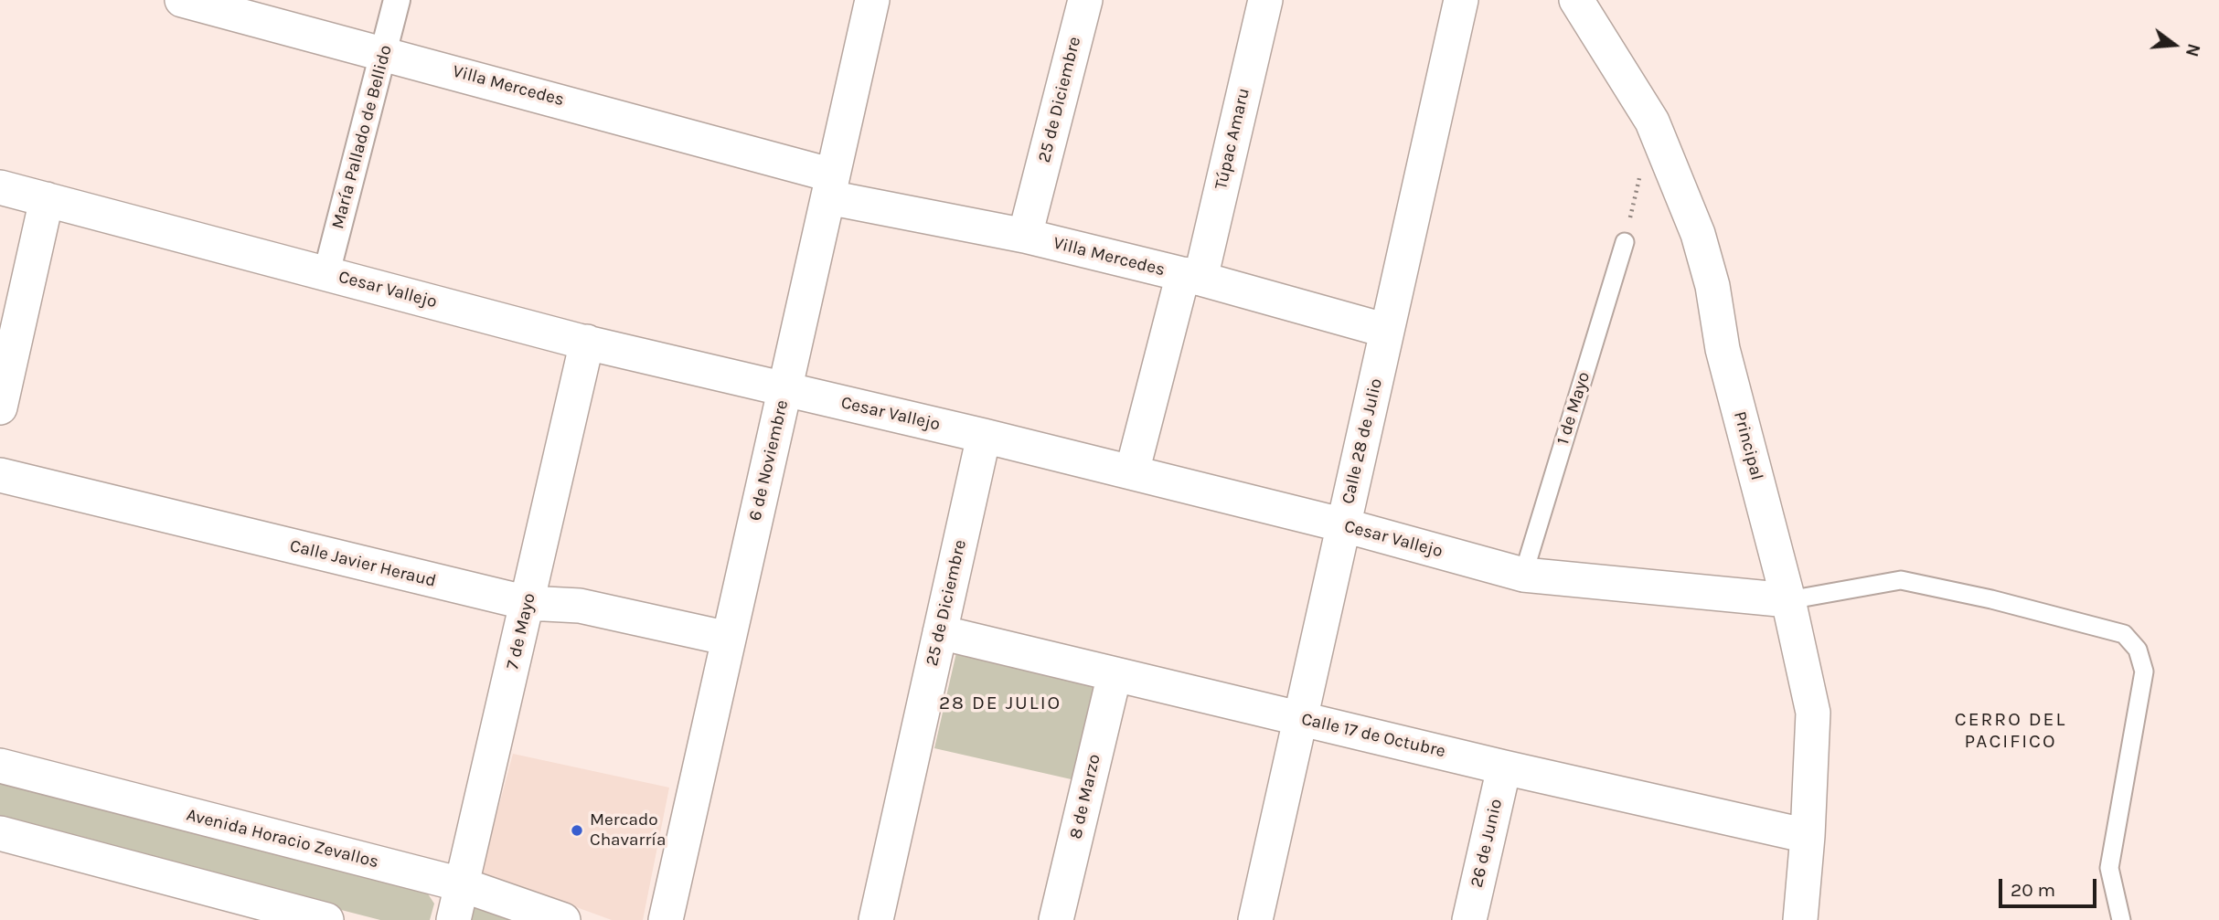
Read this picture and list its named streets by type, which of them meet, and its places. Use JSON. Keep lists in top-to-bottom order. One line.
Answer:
{"streets":{"street":["Villa Mercedes","25 de Diciembre","María Pallado de Bellido","Túpac Amaru","Cesar Vallejo","Calle 28 de Julio","Principal","6 de Noviembre","Calle Javier Heraud","7 de Mayo","Calle 17 de Octubre","8 de Marzo","Avenida Horacio Zevallos","26 de Junio"],"lane":["1 de Mayo"]},"crossings":[["Villa Mercedes","25 de Diciembre"],["Villa Mercedes","María Pallado de Bellido"],["Villa Mercedes","Túpac Amaru"],["Villa Mercedes","Calle 28 de Julio"],["Villa Mercedes","6 de Noviembre"],["25 de Diciembre","Cesar Vallejo"],["25 de Diciembre","Calle 17 de Octubre"],["María Pallado de Bellido","Cesar Vallejo"],["Túpac Amaru","Cesar Vallejo"],["Cesar Vallejo","1 de Mayo"],["Cesar Vallejo","Calle 28 de Julio"],["Cesar Vallejo","Principal"],["Cesar Vallejo","6 de Noviembre"],["Cesar Vallejo","7 de Mayo"],["Calle 28 de Julio","Calle 17 de Octubre"],["Principal","Calle 17 de Octubre"],["6 de Noviembre","Calle Javier Heraud"],["Calle Javier Heraud","7 de Mayo"],["7 de Mayo","Avenida Horacio Zevallos"],["Calle 17 de Octubre","8 de Marzo"],["Calle 17 de Octubre","26 de Junio"]],"districts":["28 DE JULIO","CERRO DEL PACIFICO"],"places":["Mercado Chavarría"],"scale_bar":"20 m","north":"right"}
